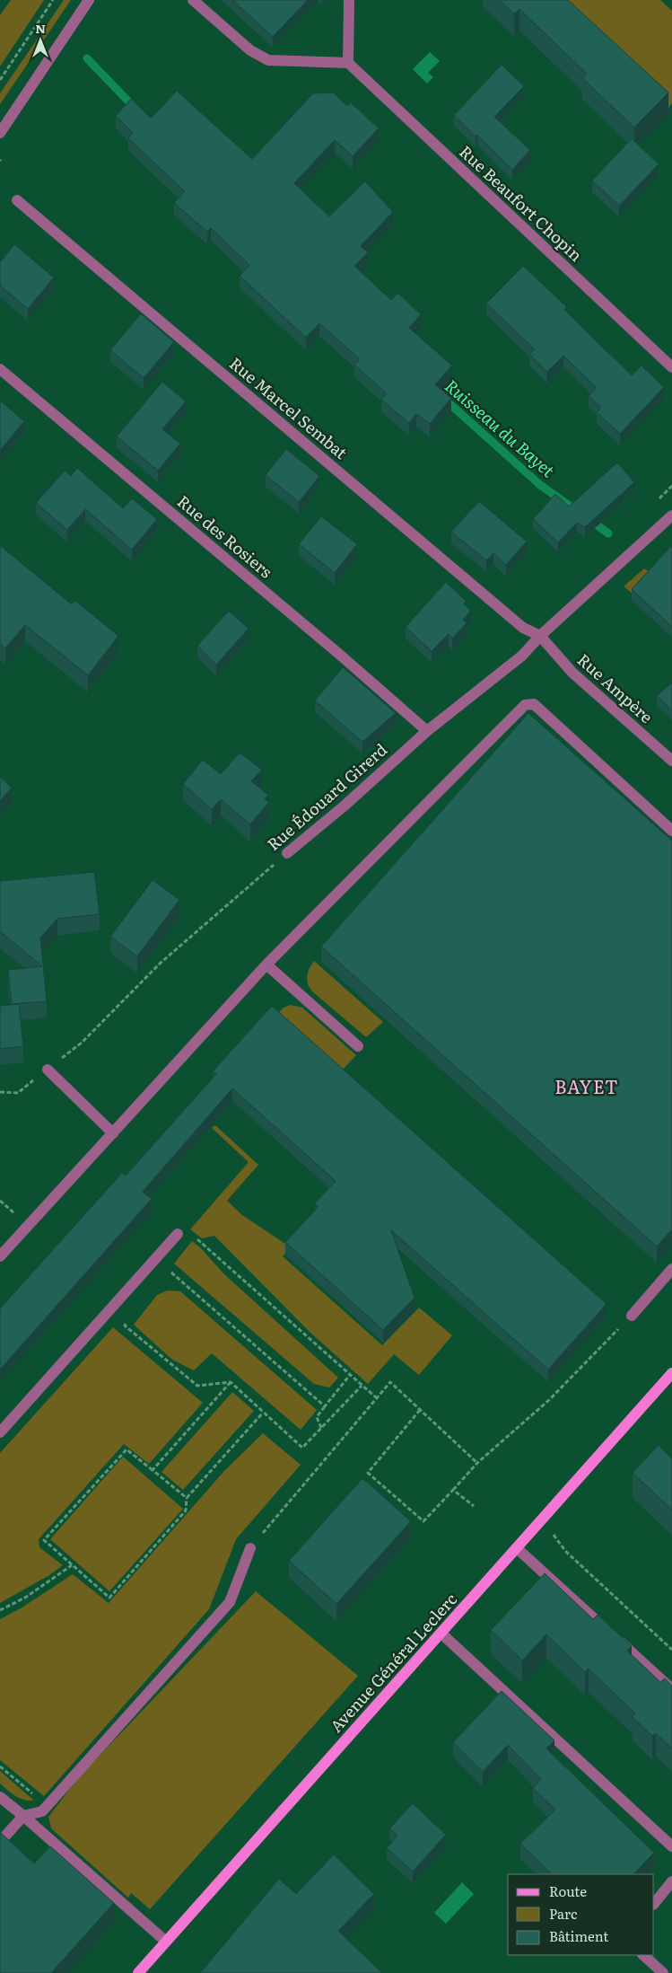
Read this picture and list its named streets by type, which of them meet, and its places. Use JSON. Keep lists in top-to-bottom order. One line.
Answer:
{"streets":{"main road":["Avenue Général Leclerc"],"street":["Rue Beaufort Chopin","Rue Marcel Sembat","Rue des Rosiers","Rue Ampère","Rue Édouard Girerd"]},"crossings":[["Rue Marcel Sembat","Rue Ampère"],["Rue Marcel Sembat","Rue Édouard Girerd"],["Rue des Rosiers","Rue Édouard Girerd"],["Rue Ampère","Rue Édouard Girerd"]],"districts":["BAYET"],"water":["Ruisseau du Bayet"],"legend":["Route","Parc","Bâtiment"],"north":"top"}
